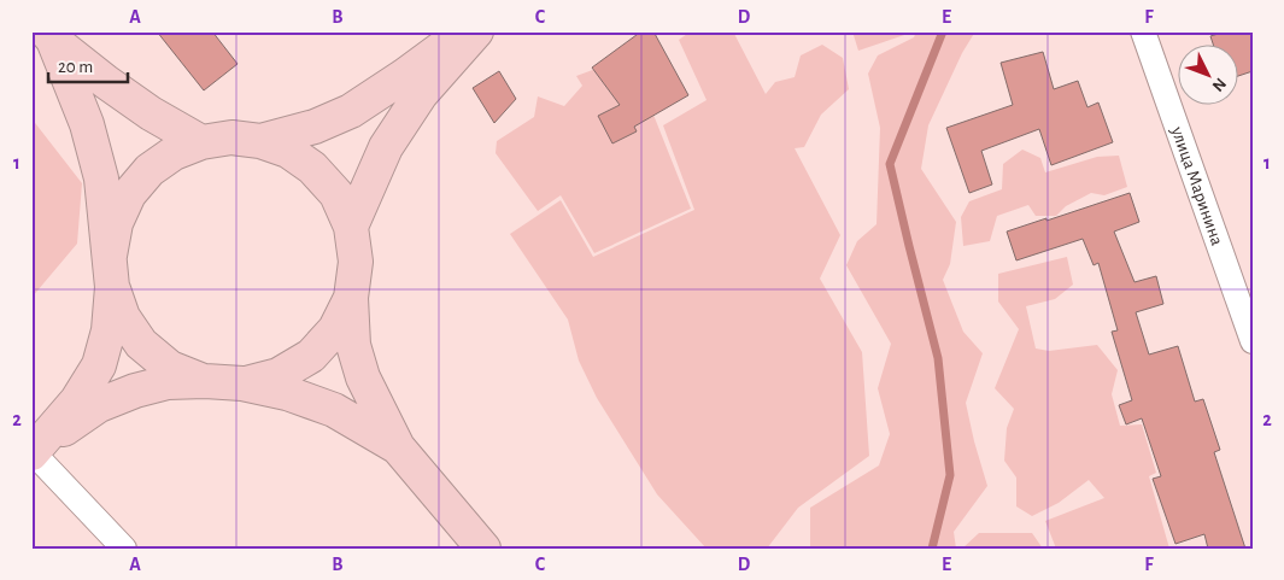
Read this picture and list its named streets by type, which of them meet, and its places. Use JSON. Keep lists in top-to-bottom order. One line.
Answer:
{"streets":{"street":["улица Маринина"]},"scale_bar":"20 m","north":"bottom right","grid":{"columns":["A","B","C","D","E","F"],"rows":["1","2"]}}
